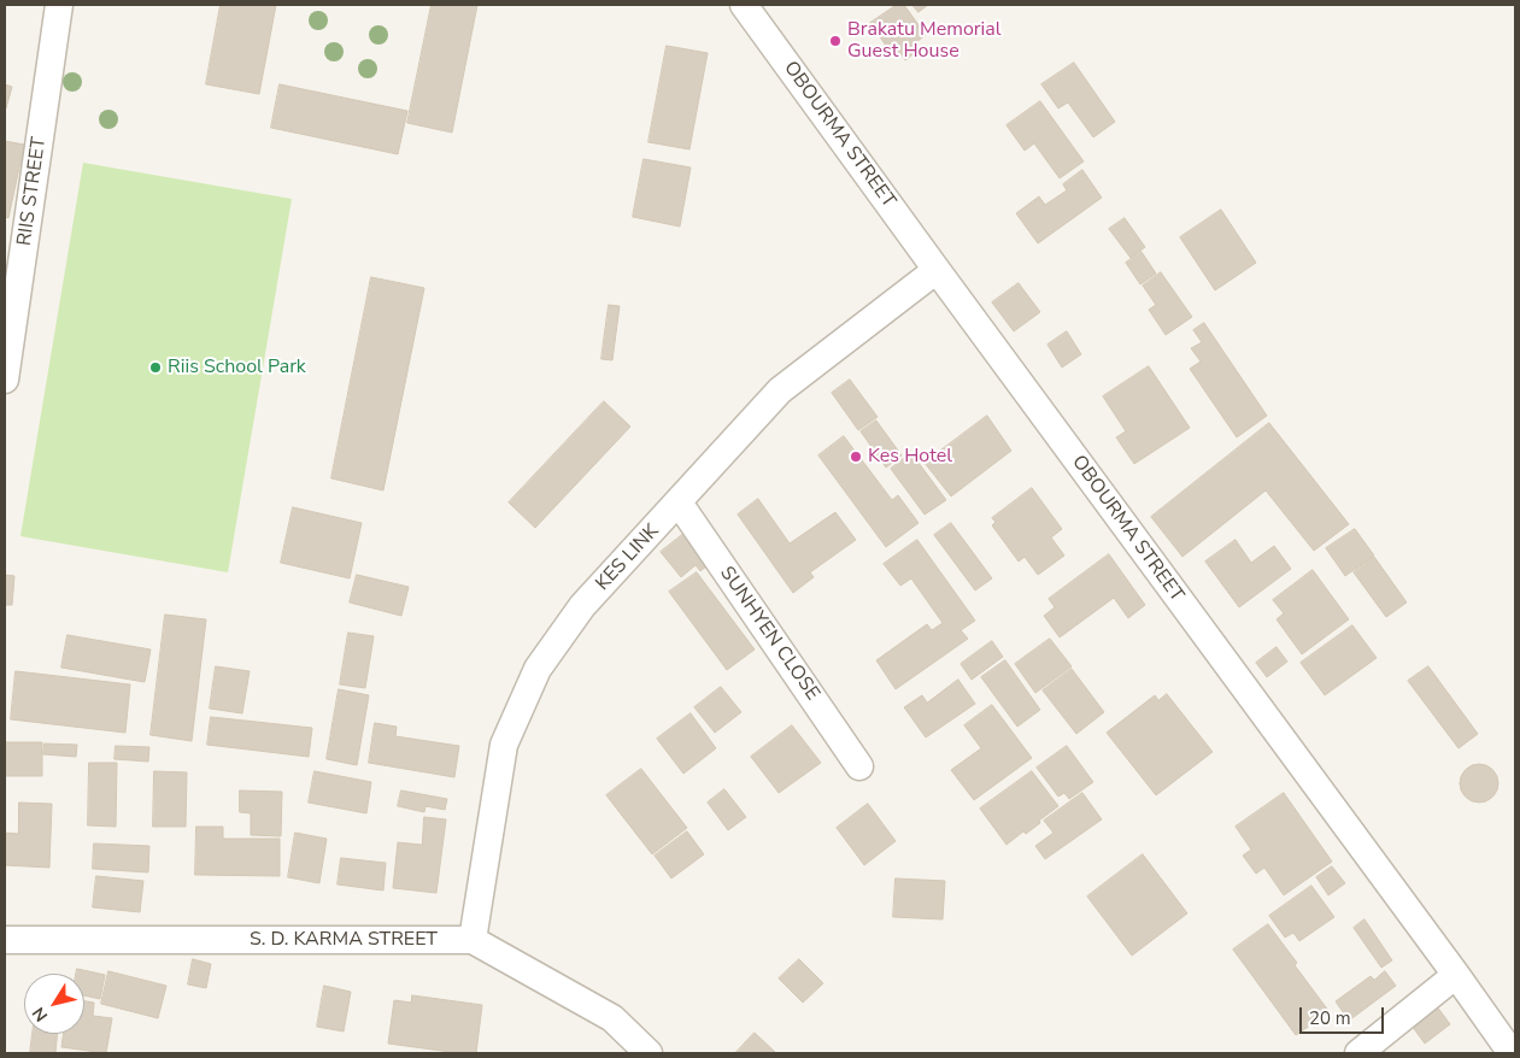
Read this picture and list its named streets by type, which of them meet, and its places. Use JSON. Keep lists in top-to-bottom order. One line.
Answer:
{"streets":{"street":["OBOURMA STREET","RIIS STREET","KES LINK","SUNHYEN CLOSE","S. D. KARMA STREET"]},"crossings":[["OBOURMA STREET","KES LINK"],["KES LINK","SUNHYEN CLOSE"],["KES LINK","S. D. KARMA STREET"]],"places":["Brakatu Memorial Guest House","Riis School Park","Kes Hotel"],"scale_bar":"20 m","north":"bottom left"}
